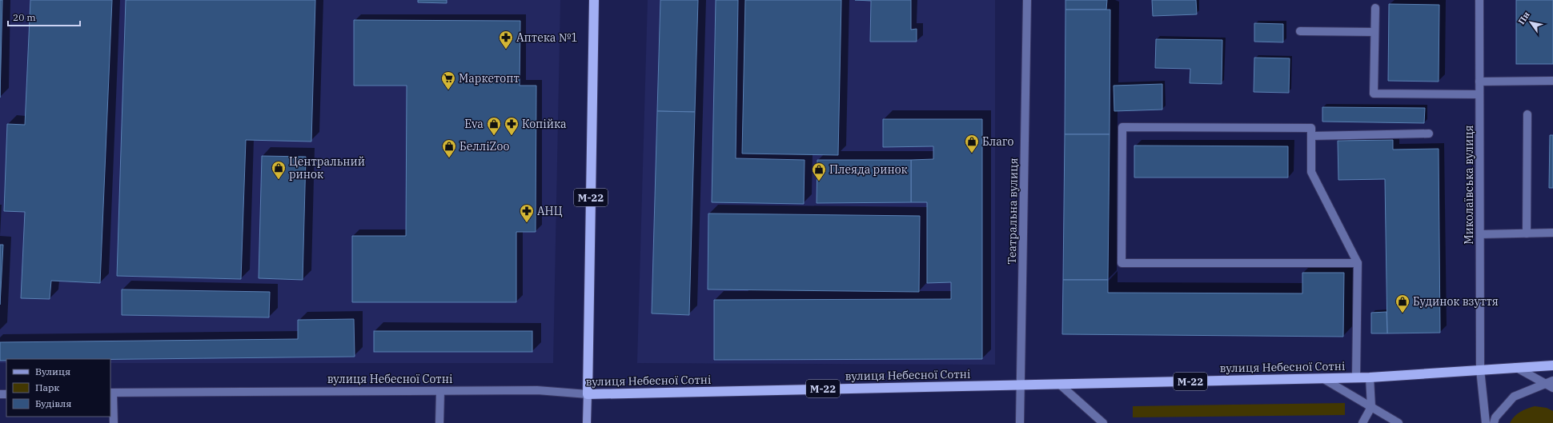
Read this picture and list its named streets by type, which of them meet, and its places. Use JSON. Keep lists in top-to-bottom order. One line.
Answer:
{"streets":{"highway":["М-22","вулиця Небесної Сотні"],"street":["Миколаївська вулиця","Театральна вулиця"]},"crossings":[["Миколаївська вулиця","вулиця Небесної Сотні"],["М-22","вулиця Небесної Сотні"],["Театральна вулиця","вулиця Небесної Сотні"]],"places":{"pharmacy":["Аптека №1","Копійка","АНЦ"],"supermarket":["Маркетопт"],"shop":["Eva","Благо","БелліZoo","Центральний ринок","Плеяда ринок","Будинок взуття"]},"legend":["Вулиця","Парк","Будівля"],"scale_bar":"20 m","north":"top left"}
